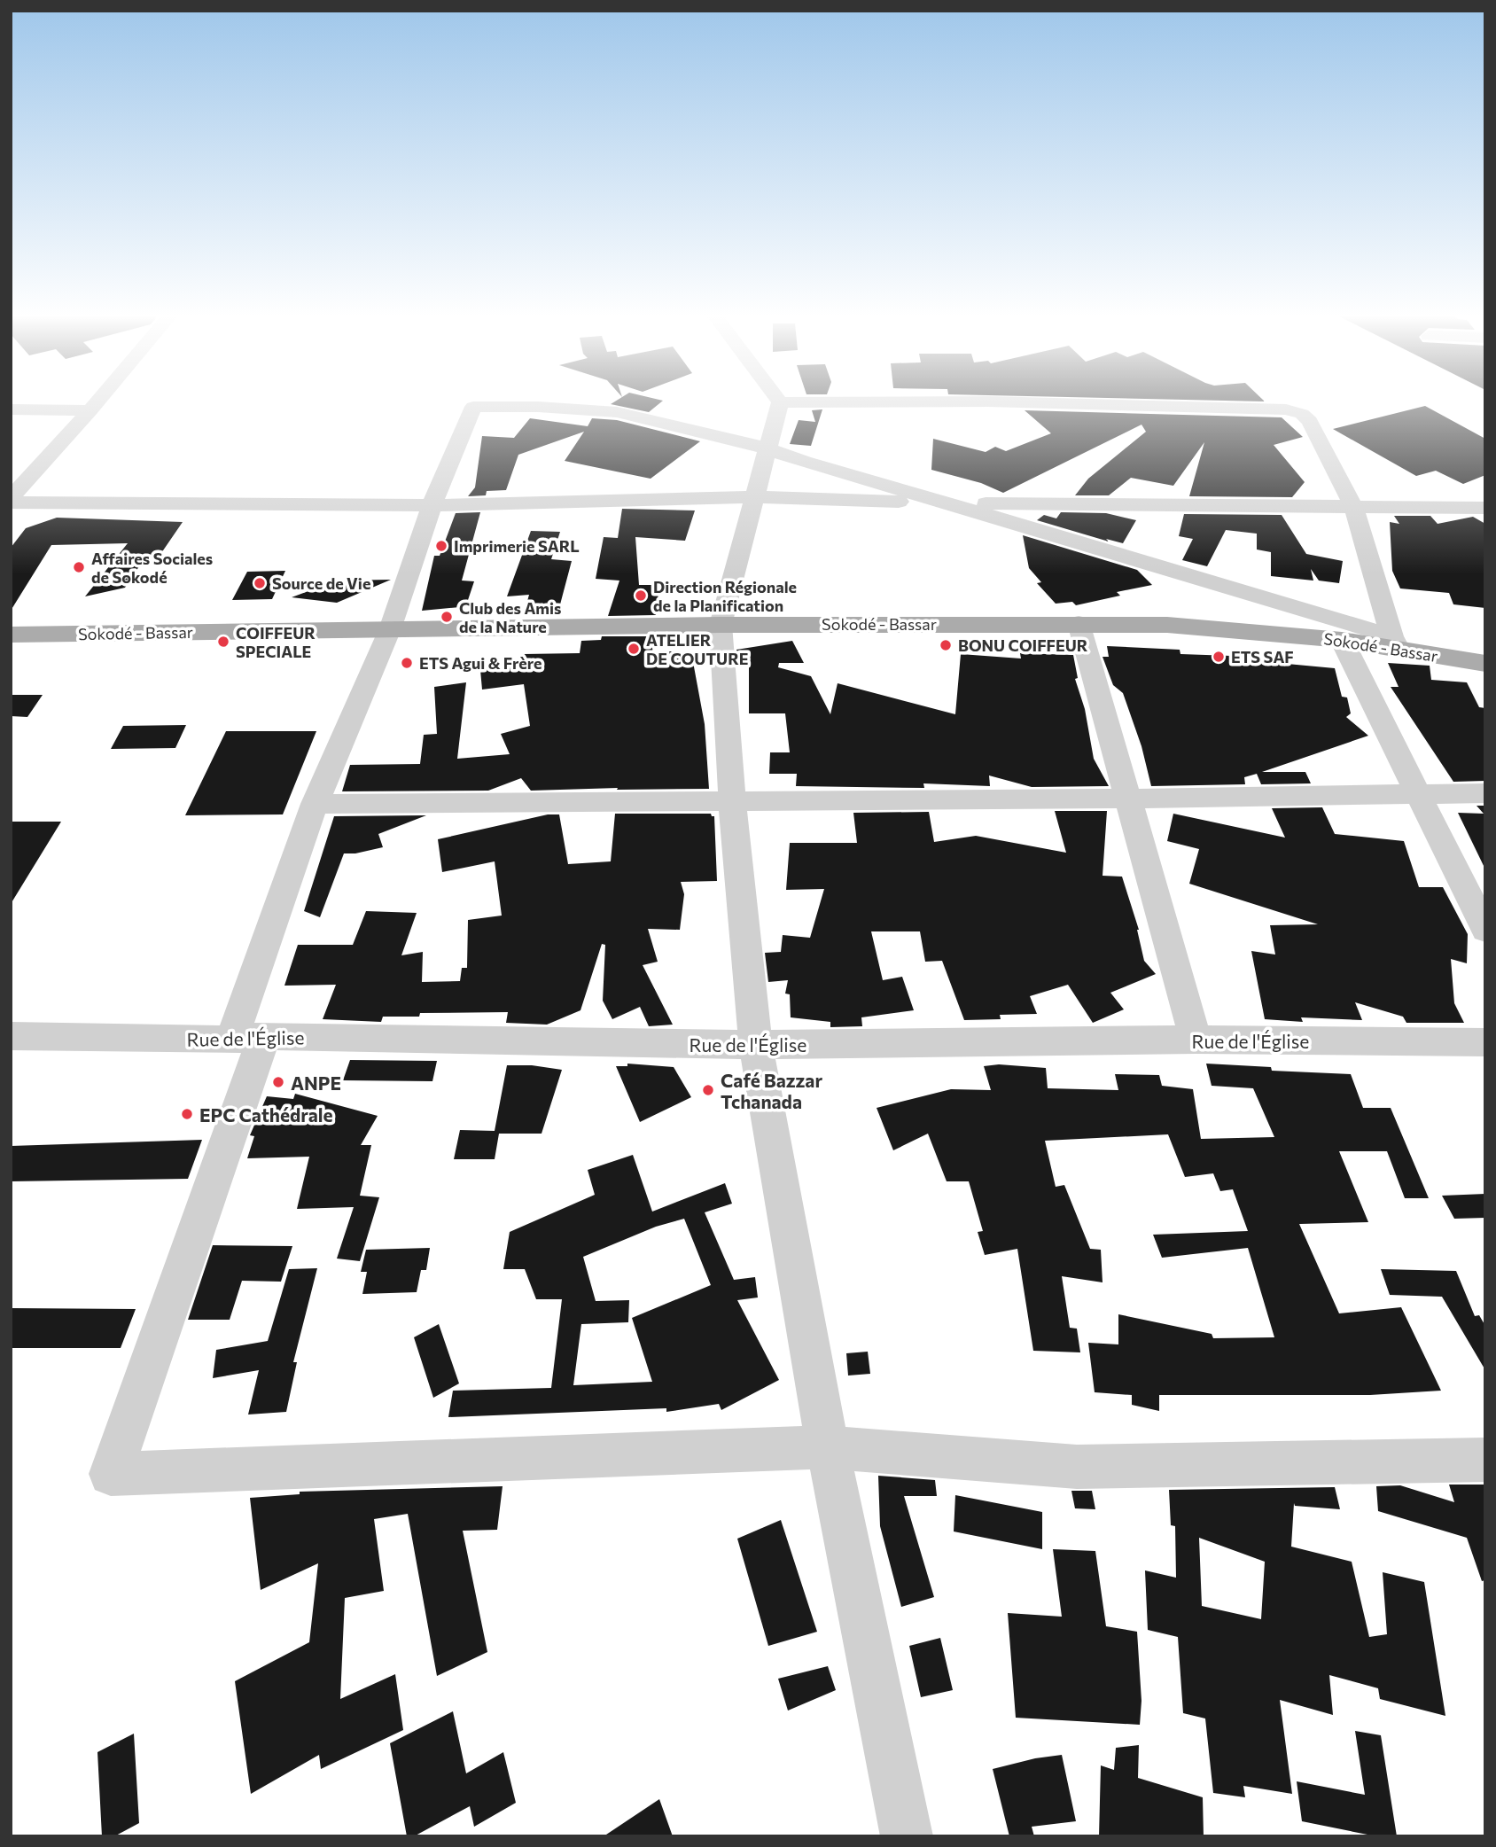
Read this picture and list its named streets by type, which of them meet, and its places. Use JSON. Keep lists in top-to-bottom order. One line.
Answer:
{"streets":{"main road":["Sokodé - Bassar"],"street":["Rue de l'Église"]},"places":["Imprimerie SARL","Affaires Sociales de Sokodé","Source de Vie","Direction Régionale de la Planification","Club des Amis de la Nature","COIFFEUR SPECIALE","BONU COIFFEUR","ATELIER DE COUTURE","ETS SAF","ETS Agui & Frère","ANPE","Café Bazzar Tchanada","EPC Cathédrale"]}
